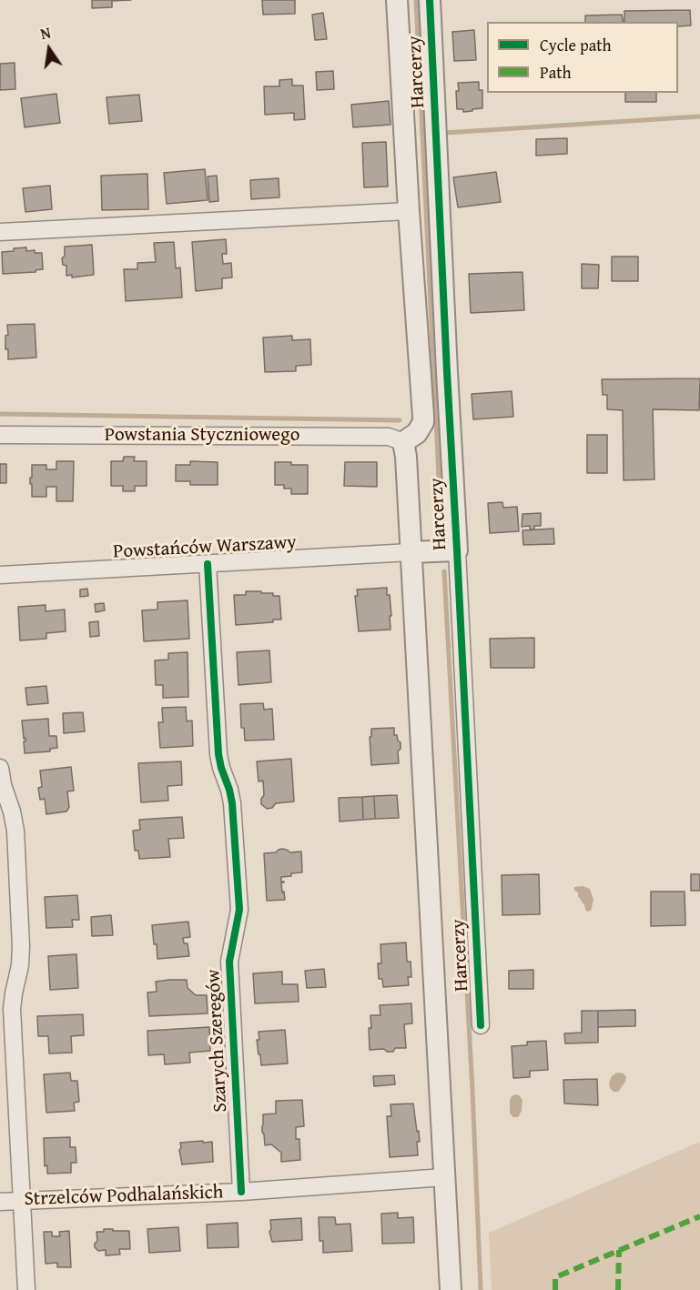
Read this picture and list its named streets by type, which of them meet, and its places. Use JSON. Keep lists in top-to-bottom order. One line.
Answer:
{"streets":{"street":["Harcerzy","Powstania Styczniowego","Powstańców Warszawy","Szarych Szeregów","Strzelców Podhalańskich"]},"crossings":[["Harcerzy","Powstania Styczniowego"],["Harcerzy","Powstańców Warszawy"],["Harcerzy","Strzelców Podhalańskich"],["Powstańców Warszawy","Szarych Szeregów"],["Szarych Szeregów","Strzelców Podhalańskich"]],"legend":["Cycle path","Path"],"north":"top"}
